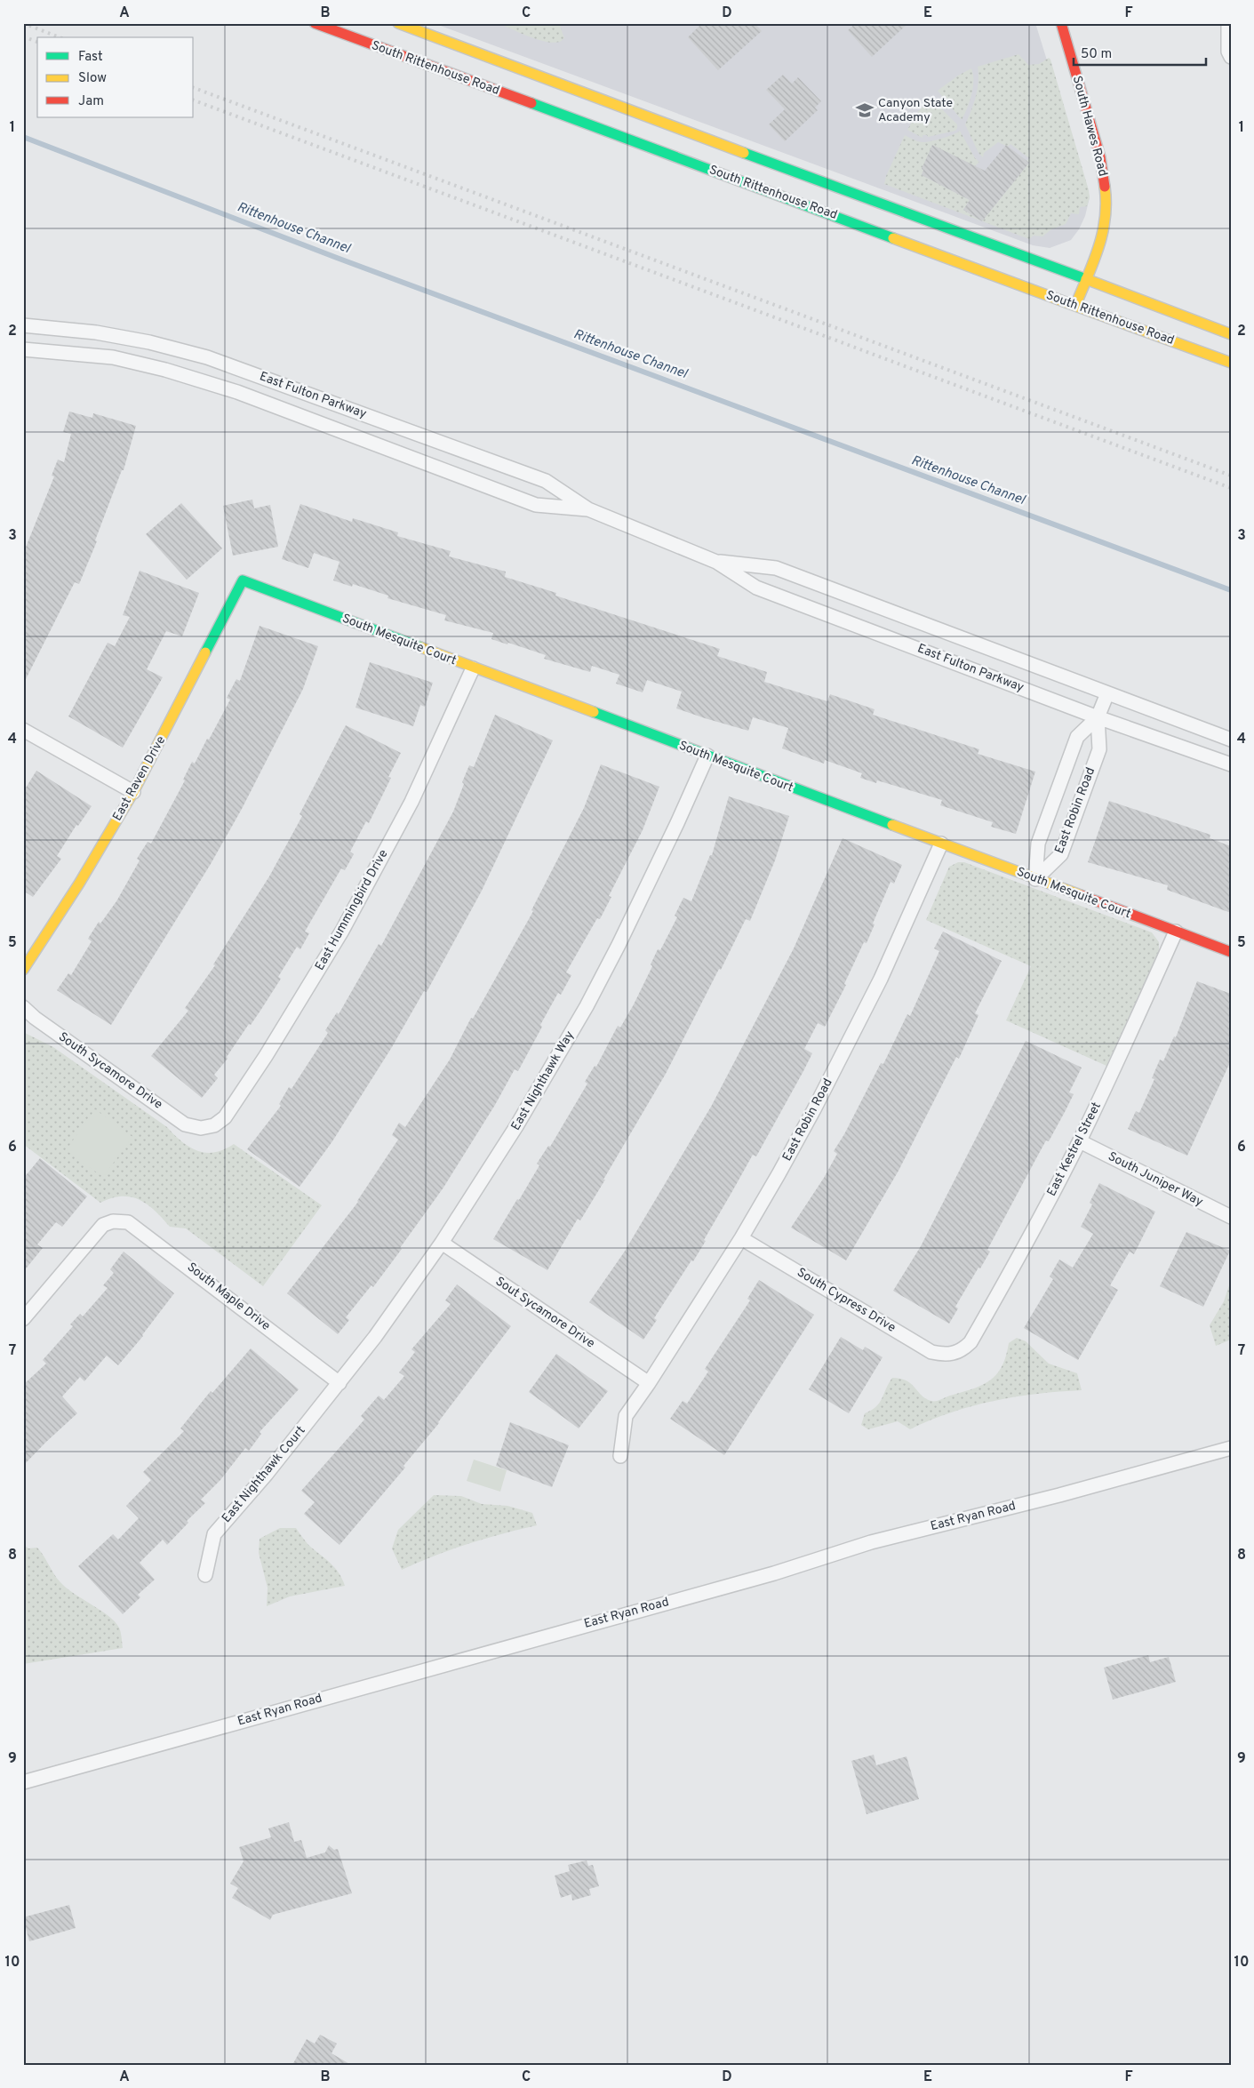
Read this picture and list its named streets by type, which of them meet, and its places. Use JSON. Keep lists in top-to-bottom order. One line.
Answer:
{"streets":{"main road":["South Rittenhouse Road","South Hawes Road","South Mesquite Court","East Raven Drive"],"street":["East Fulton Parkway","East Robin Road","East Hummingbird Drive","South Sycamore Drive","East Nighthawk Way","East Kestrel Street","South Juniper Way","South Maple Drive","South Cypress Drive","Sout Sycamore Drive","East Nighthawk Court","East Ryan Road"]},"crossings":[["South Rittenhouse Road","South Hawes Road"],["East Fulton Parkway","East Robin Road"],["South Mesquite Court","East Raven Drive"],["South Mesquite Court","East Robin Road"],["South Mesquite Court","East Hummingbird Drive"],["South Mesquite Court","East Nighthawk Way"],["South Mesquite Court","East Kestrel Street"],["East Robin Road","South Cypress Drive"],["East Robin Road","Sout Sycamore Drive"],["East Hummingbird Drive","South Sycamore Drive"],["East Nighthawk Way","South Maple Drive"],["East Nighthawk Way","Sout Sycamore Drive"],["East Nighthawk Way","East Nighthawk Court"],["East Kestrel Street","South Juniper Way"],["East Kestrel Street","South Cypress Drive"],["South Maple Drive","East Nighthawk Court"]],"water":["Rittenhouse Channel"],"places":{"school or university":["Canyon State Academy"]},"legend":["Fast","Slow","Jam"],"scale_bar":"50 m","grid":{"columns":["A","B","C","D","E","F"],"rows":["1","2","3","4","5","6","7","8","9","10"]}}
